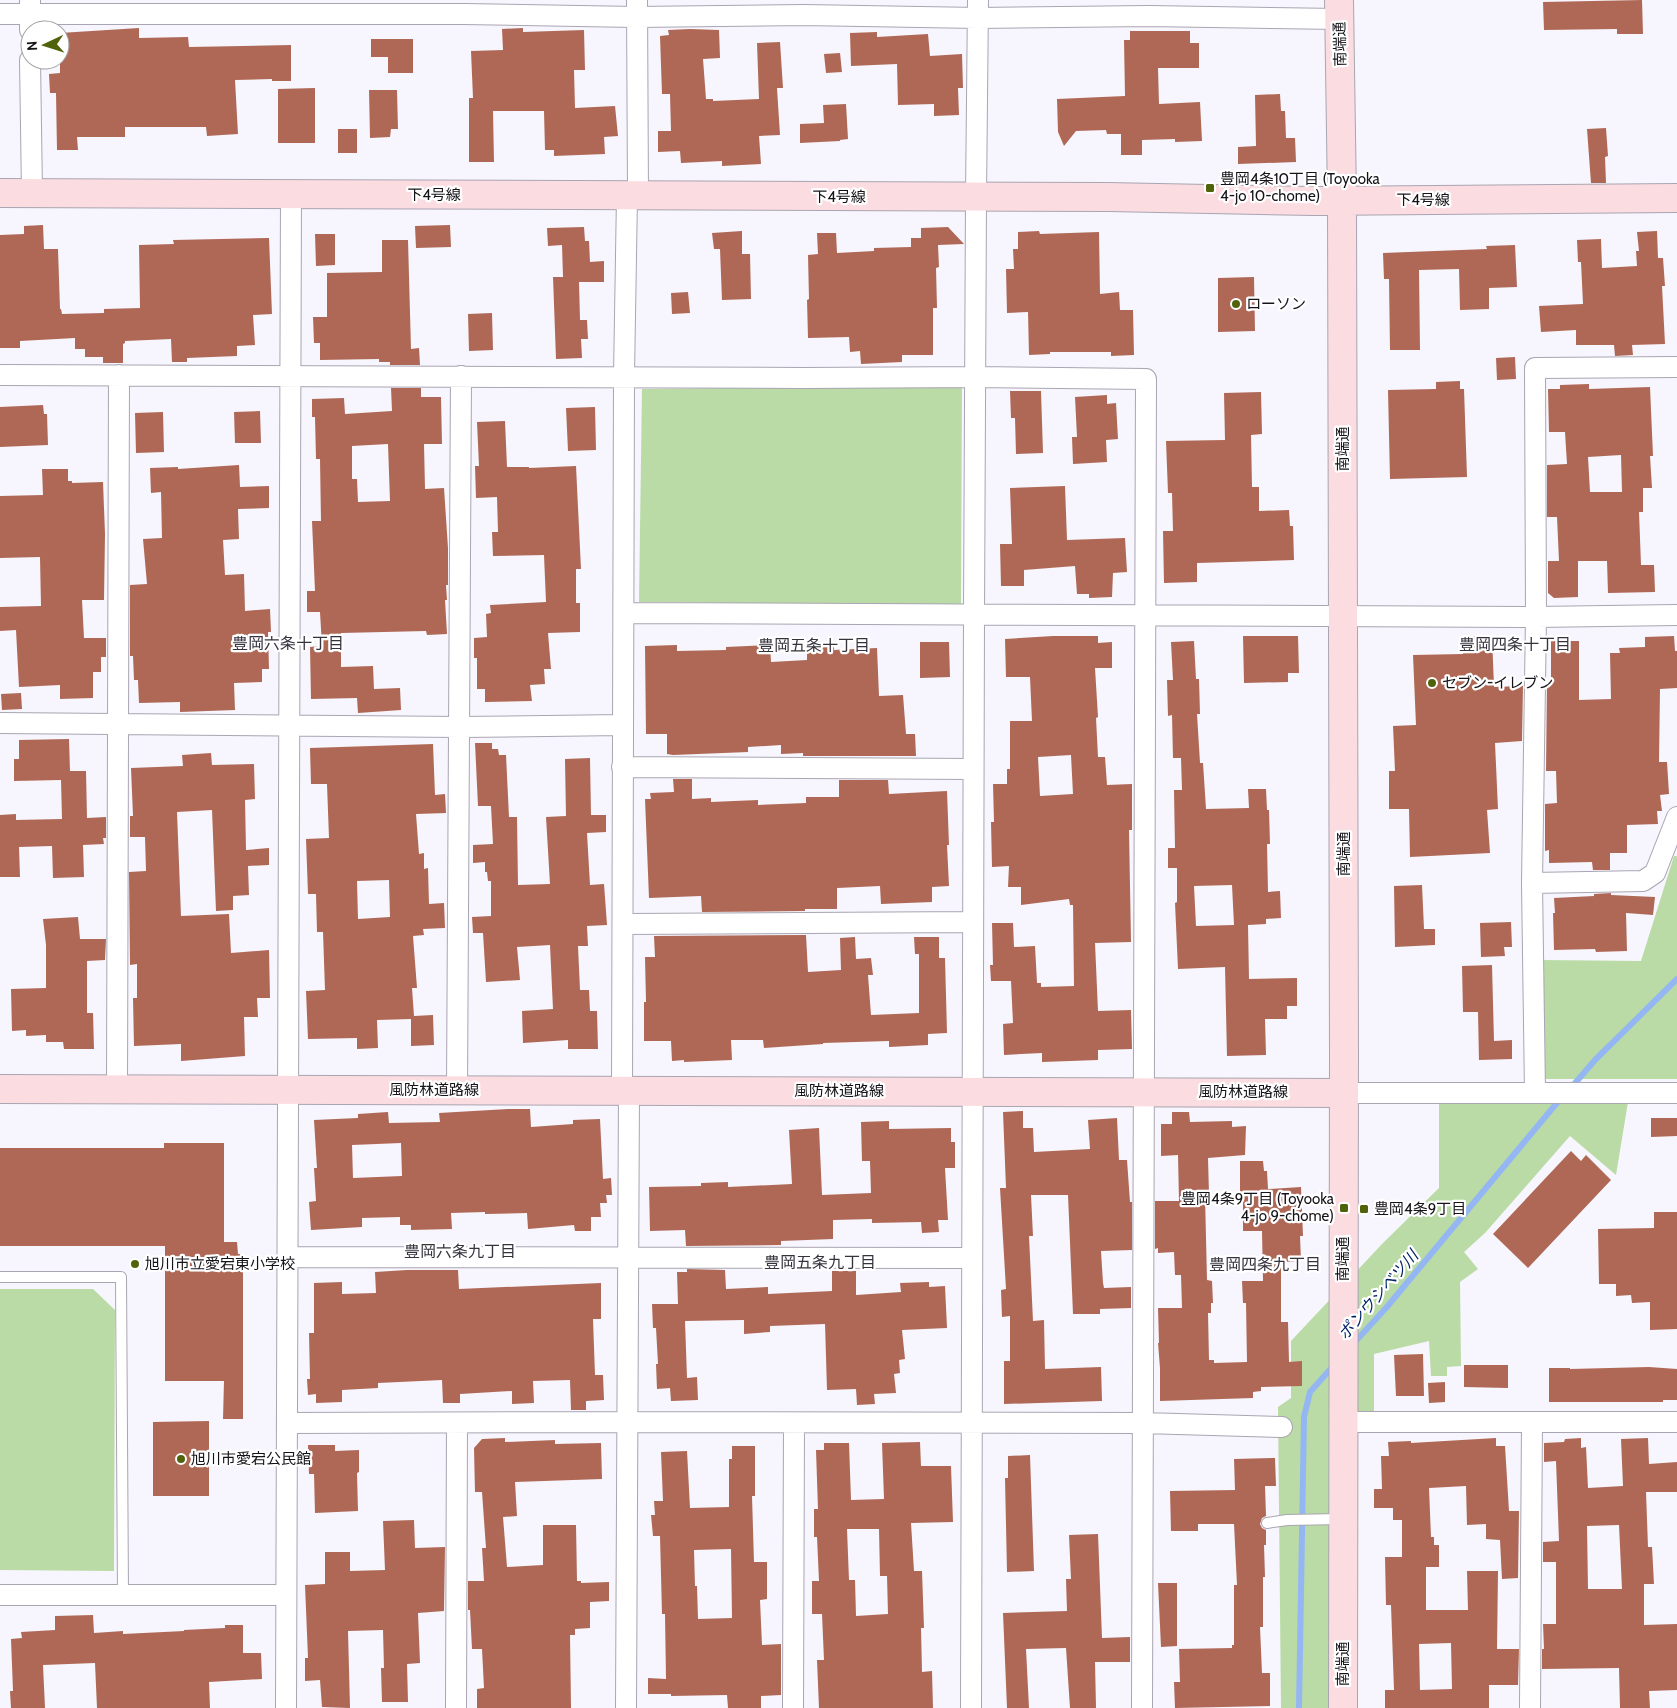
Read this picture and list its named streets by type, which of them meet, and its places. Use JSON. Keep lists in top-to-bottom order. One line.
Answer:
{"streets":{"street":["南端通","下4号線","風防林道路線"]},"crossings":[["南端通","下4号線"],["南端通","風防林道路線"]],"districts":["豊岡六条十丁目","豊岡四条十丁目","豊岡五条十丁目","豊岡六条九丁目","豊岡五条九丁目","豊岡四条九丁目"],"water":["ポンウシベツ川"],"places":{"transit":["豊岡4条10丁目 (Toyooka 4-jo 10-chome)","豊岡4条9丁目 (Toyooka 4-jo 9-chome)","豊岡4条9丁目"],"other":["ローソン","セブン-イレブン","旭川市立愛宕東小学校","旭川市愛宕公民館"]},"north":"left"}
